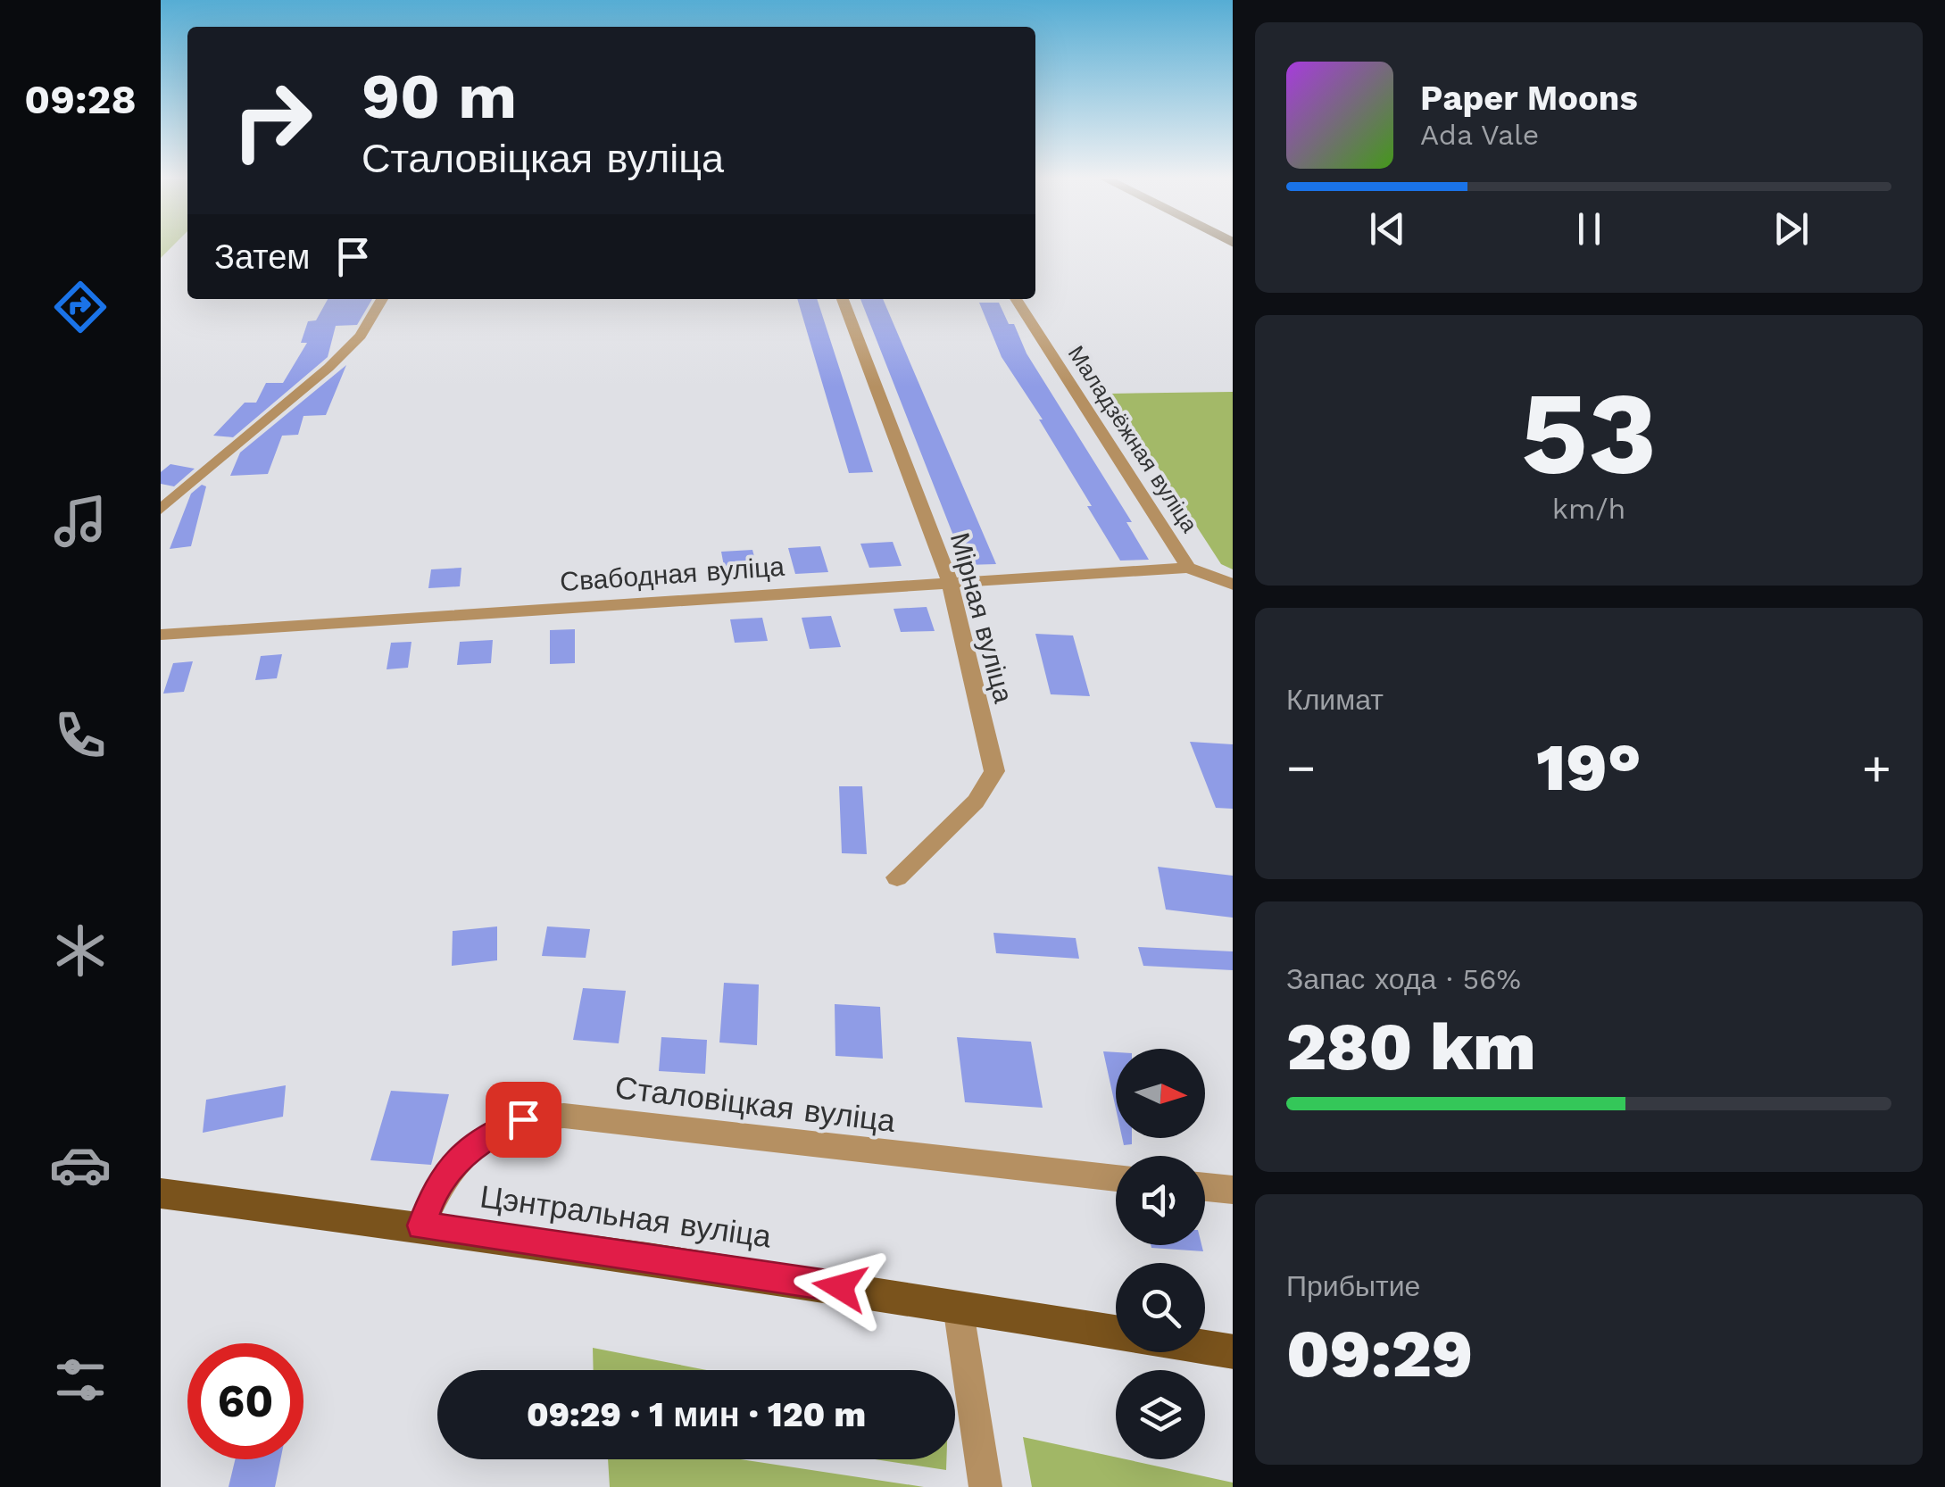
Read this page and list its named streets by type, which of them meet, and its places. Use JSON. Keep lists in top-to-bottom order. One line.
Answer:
{"streets":{"main road":["Цэнтральная вуліца"],"street":["Маладзёжная вуліца","Свабодная вуліца","Мірная вуліца","Сталовіцкая вуліца"]},"crossings":[["Маладзёжная вуліца","Свабодная вуліца"],["Свабодная вуліца","Мірная вуліца"],["Сталовіцкая вуліца","Цэнтральная вуліца"]],"north":"right","page":{"tabs":"09:28","turn":["90 m","Сталовіцкая вуліца"],"song":["Paper Moons","Ada Vale"],"then":"Затем","tile":[["53","km/h"],"Климат",["Запас хода · 56%","280 km"],["Прибытие","09:29"]],"heat":["−","19°","+"],"limit":"60","trip":"09:29 · 1 мин · 120 m"}}
